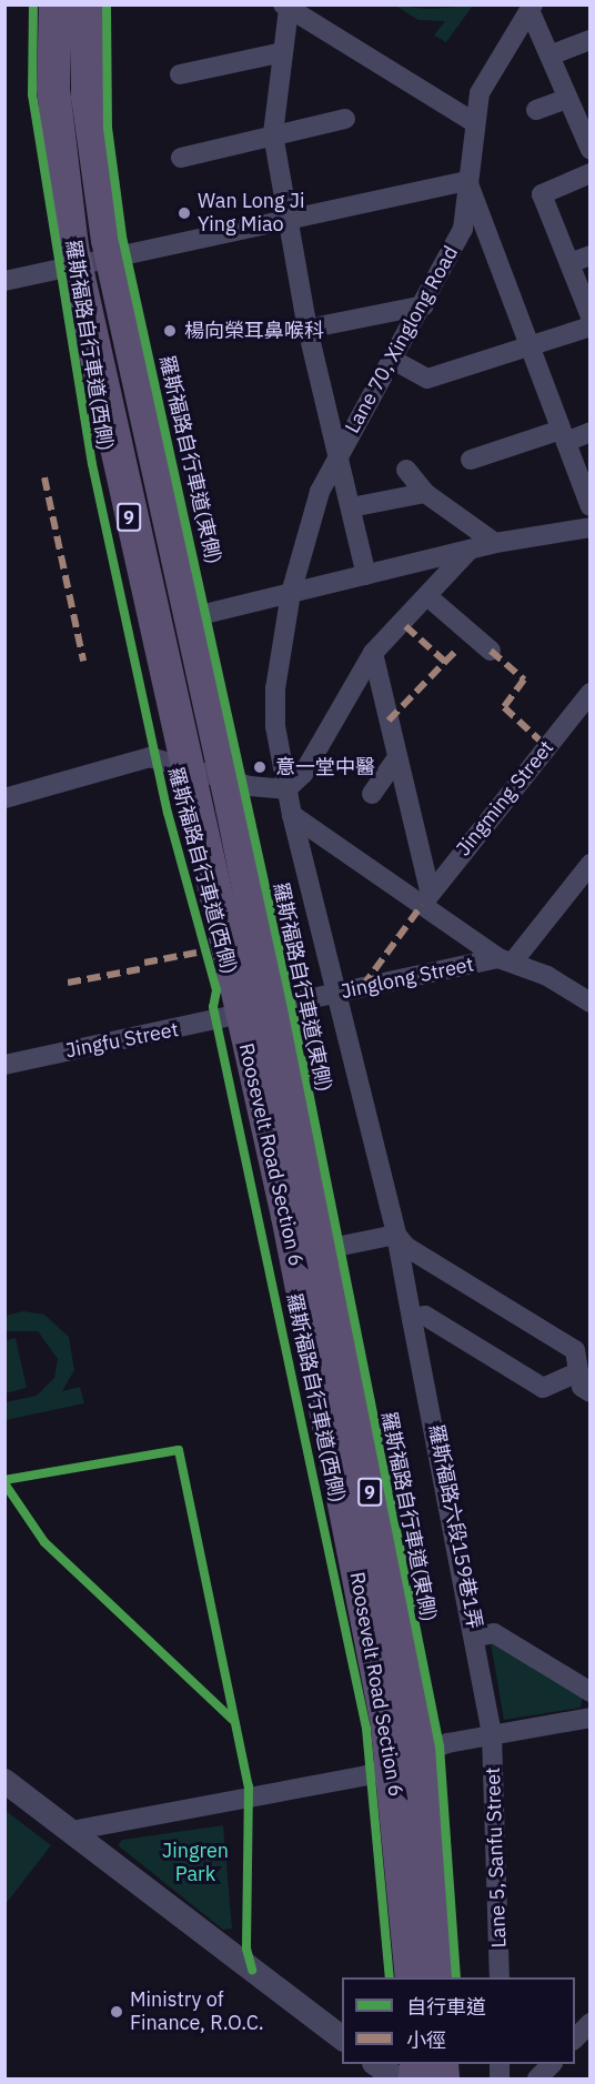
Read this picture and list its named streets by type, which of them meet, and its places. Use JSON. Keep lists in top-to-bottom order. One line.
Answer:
{"streets":{"main road":["9","Roosevelt Road Section 6"],"street":["Lane 70, Xinglong Road","Jingming Street","Jinglong Street","Jingfu Street","羅斯福路六段159巷1弄","Lane 5, Sanfu Street"],"cycle path":["羅斯福路自行車道(西側)","羅斯福路自行車道(東側)"]},"crossings":[["Lane 70, Xinglong Road","Jinglong Street"],["Lane 70, Xinglong Road","羅斯福路六段159巷1弄"],["9","Roosevelt Road Section 6"],["Jingming Street","Jinglong Street"],["Jinglong Street","Jingfu Street"],["Jinglong Street","Roosevelt Road Section 6"],["Jinglong Street","羅斯福路六段159巷1弄"],["Jingfu Street","Roosevelt Road Section 6"],["羅斯福路六段159巷1弄","Lane 5, Sanfu Street"]],"parks":["Jingren Park"],"places":["Wan Long Ji Ying Miao","楊向榮耳鼻喉科","意一堂中醫","Ministry of Finance, R.O.C."],"legend":["自行車道","小徑"]}
